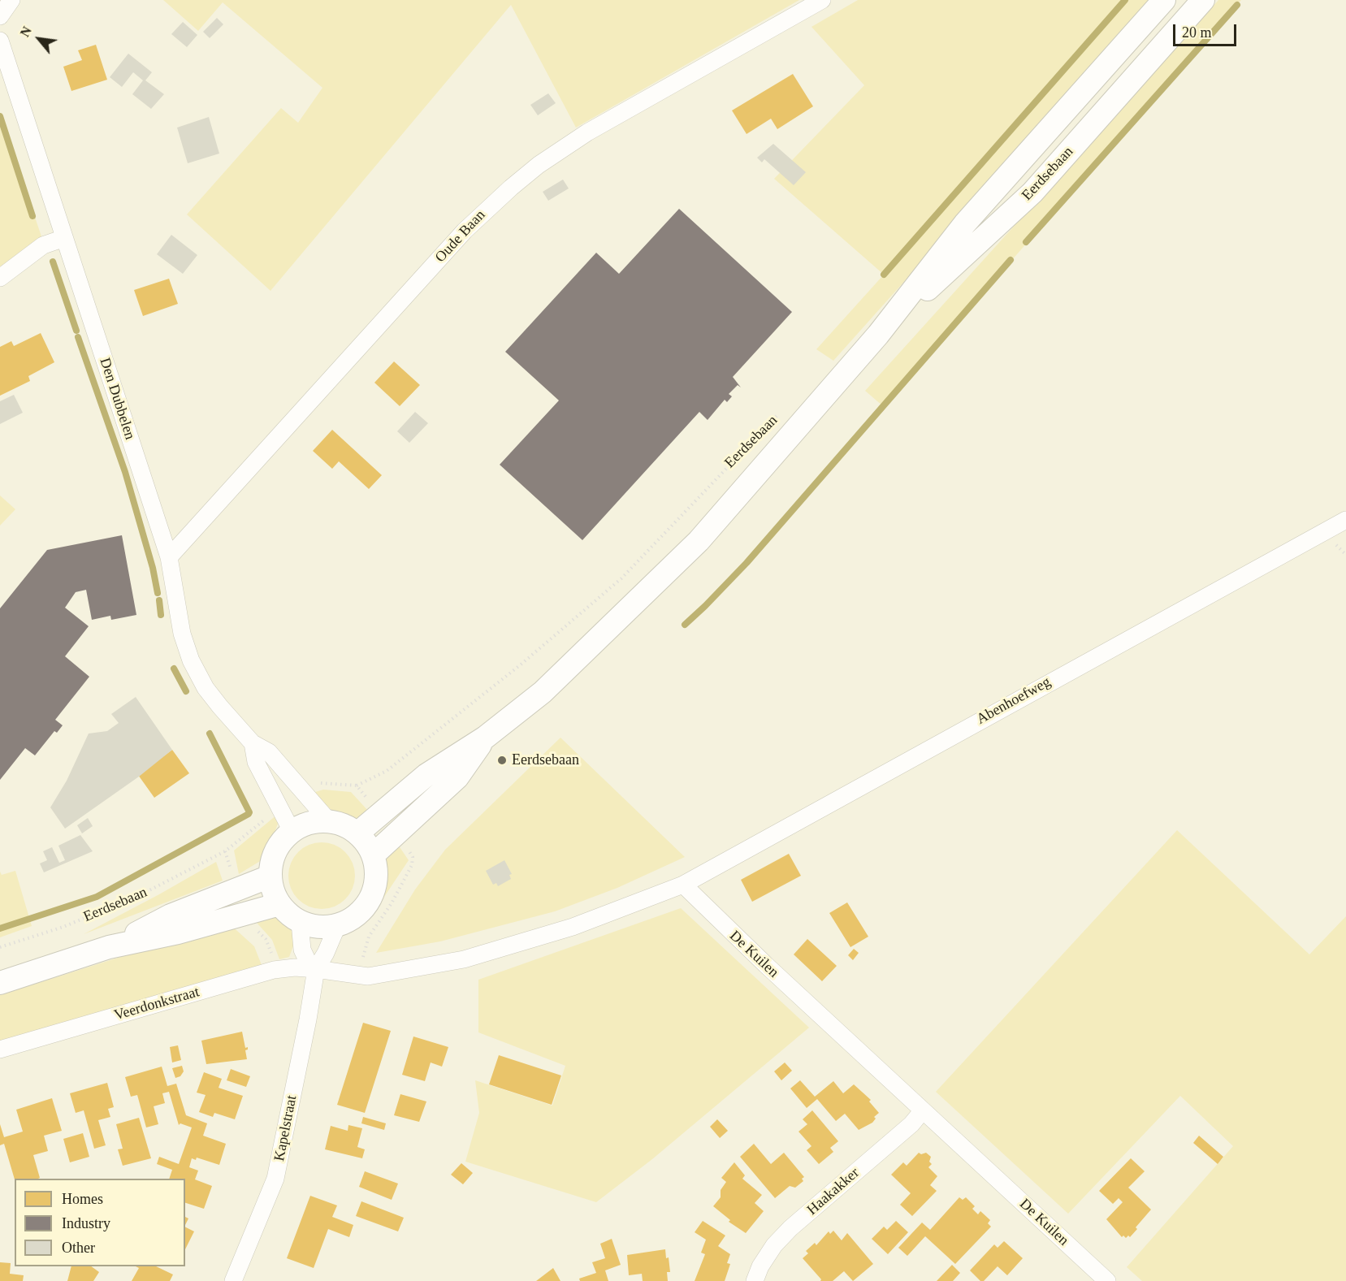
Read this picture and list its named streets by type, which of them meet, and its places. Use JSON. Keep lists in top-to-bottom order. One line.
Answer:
{"streets":{"main road":["Eerdsebaan"],"street":["Oude Baan","Den Dubbelen","Abenhoefweg","De Kuilen","Veerdonkstraat","Kapelstraat","Haakakker"]},"crossings":[["Eerdsebaan","Den Dubbelen"],["Eerdsebaan","Kapelstraat"],["Oude Baan","Den Dubbelen"],["Den Dubbelen","Kapelstraat"],["Abenhoefweg","De Kuilen"],["De Kuilen","Haakakker"],["Veerdonkstraat","Kapelstraat"]],"places":["Eerdsebaan"],"legend":["Homes","Industry","Other"],"scale_bar":"20 m","north":"top left"}
